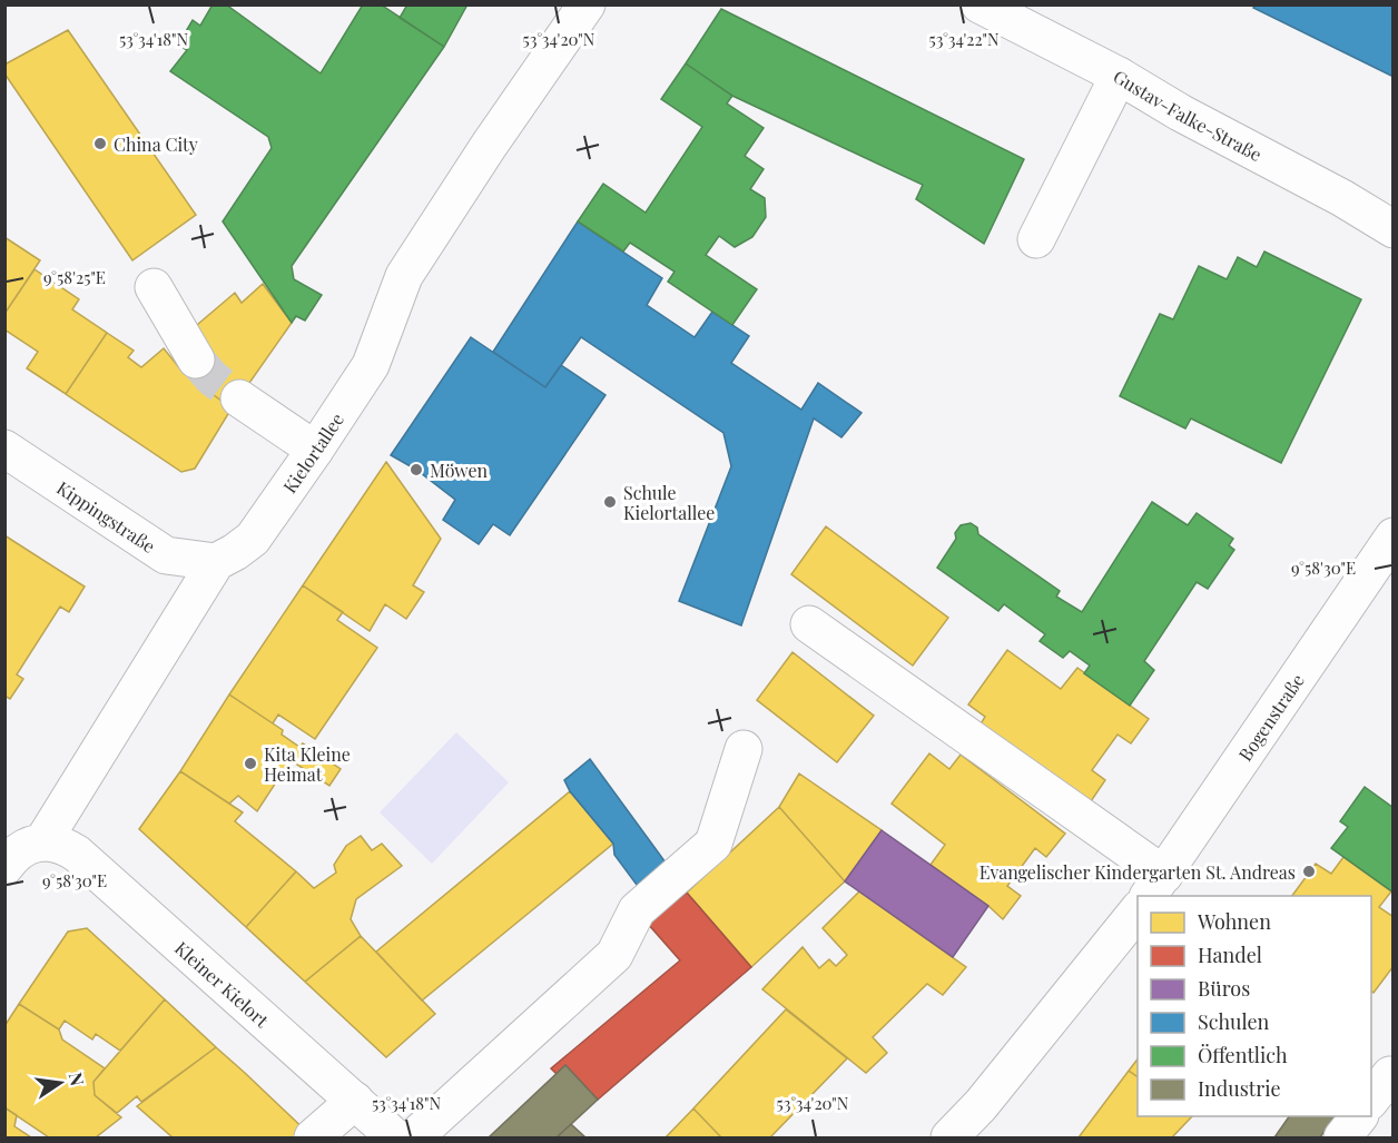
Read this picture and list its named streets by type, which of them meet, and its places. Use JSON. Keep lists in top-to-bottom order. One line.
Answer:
{"streets":{"street":["Gustav-Falke-Straße","Kielortallee","Kippingstraße","Bogenstraße","Kleiner Kielort"]},"crossings":[["Kielortallee","Kippingstraße"],["Kielortallee","Kleiner Kielort"]],"places":["China City","Möwen","Schule Kielortallee","Kita Kleine Heimat","Evangelischer Kindergarten St. Andreas"],"legend":["Wohnen","Handel","Büros","Schulen","Öffentlich","Industrie"],"north":"right","coordinates":["53°34'18\"N","53°34'20\"N","53°34'22\"N","9°58'25\"E","9°58'30\"E"]}
